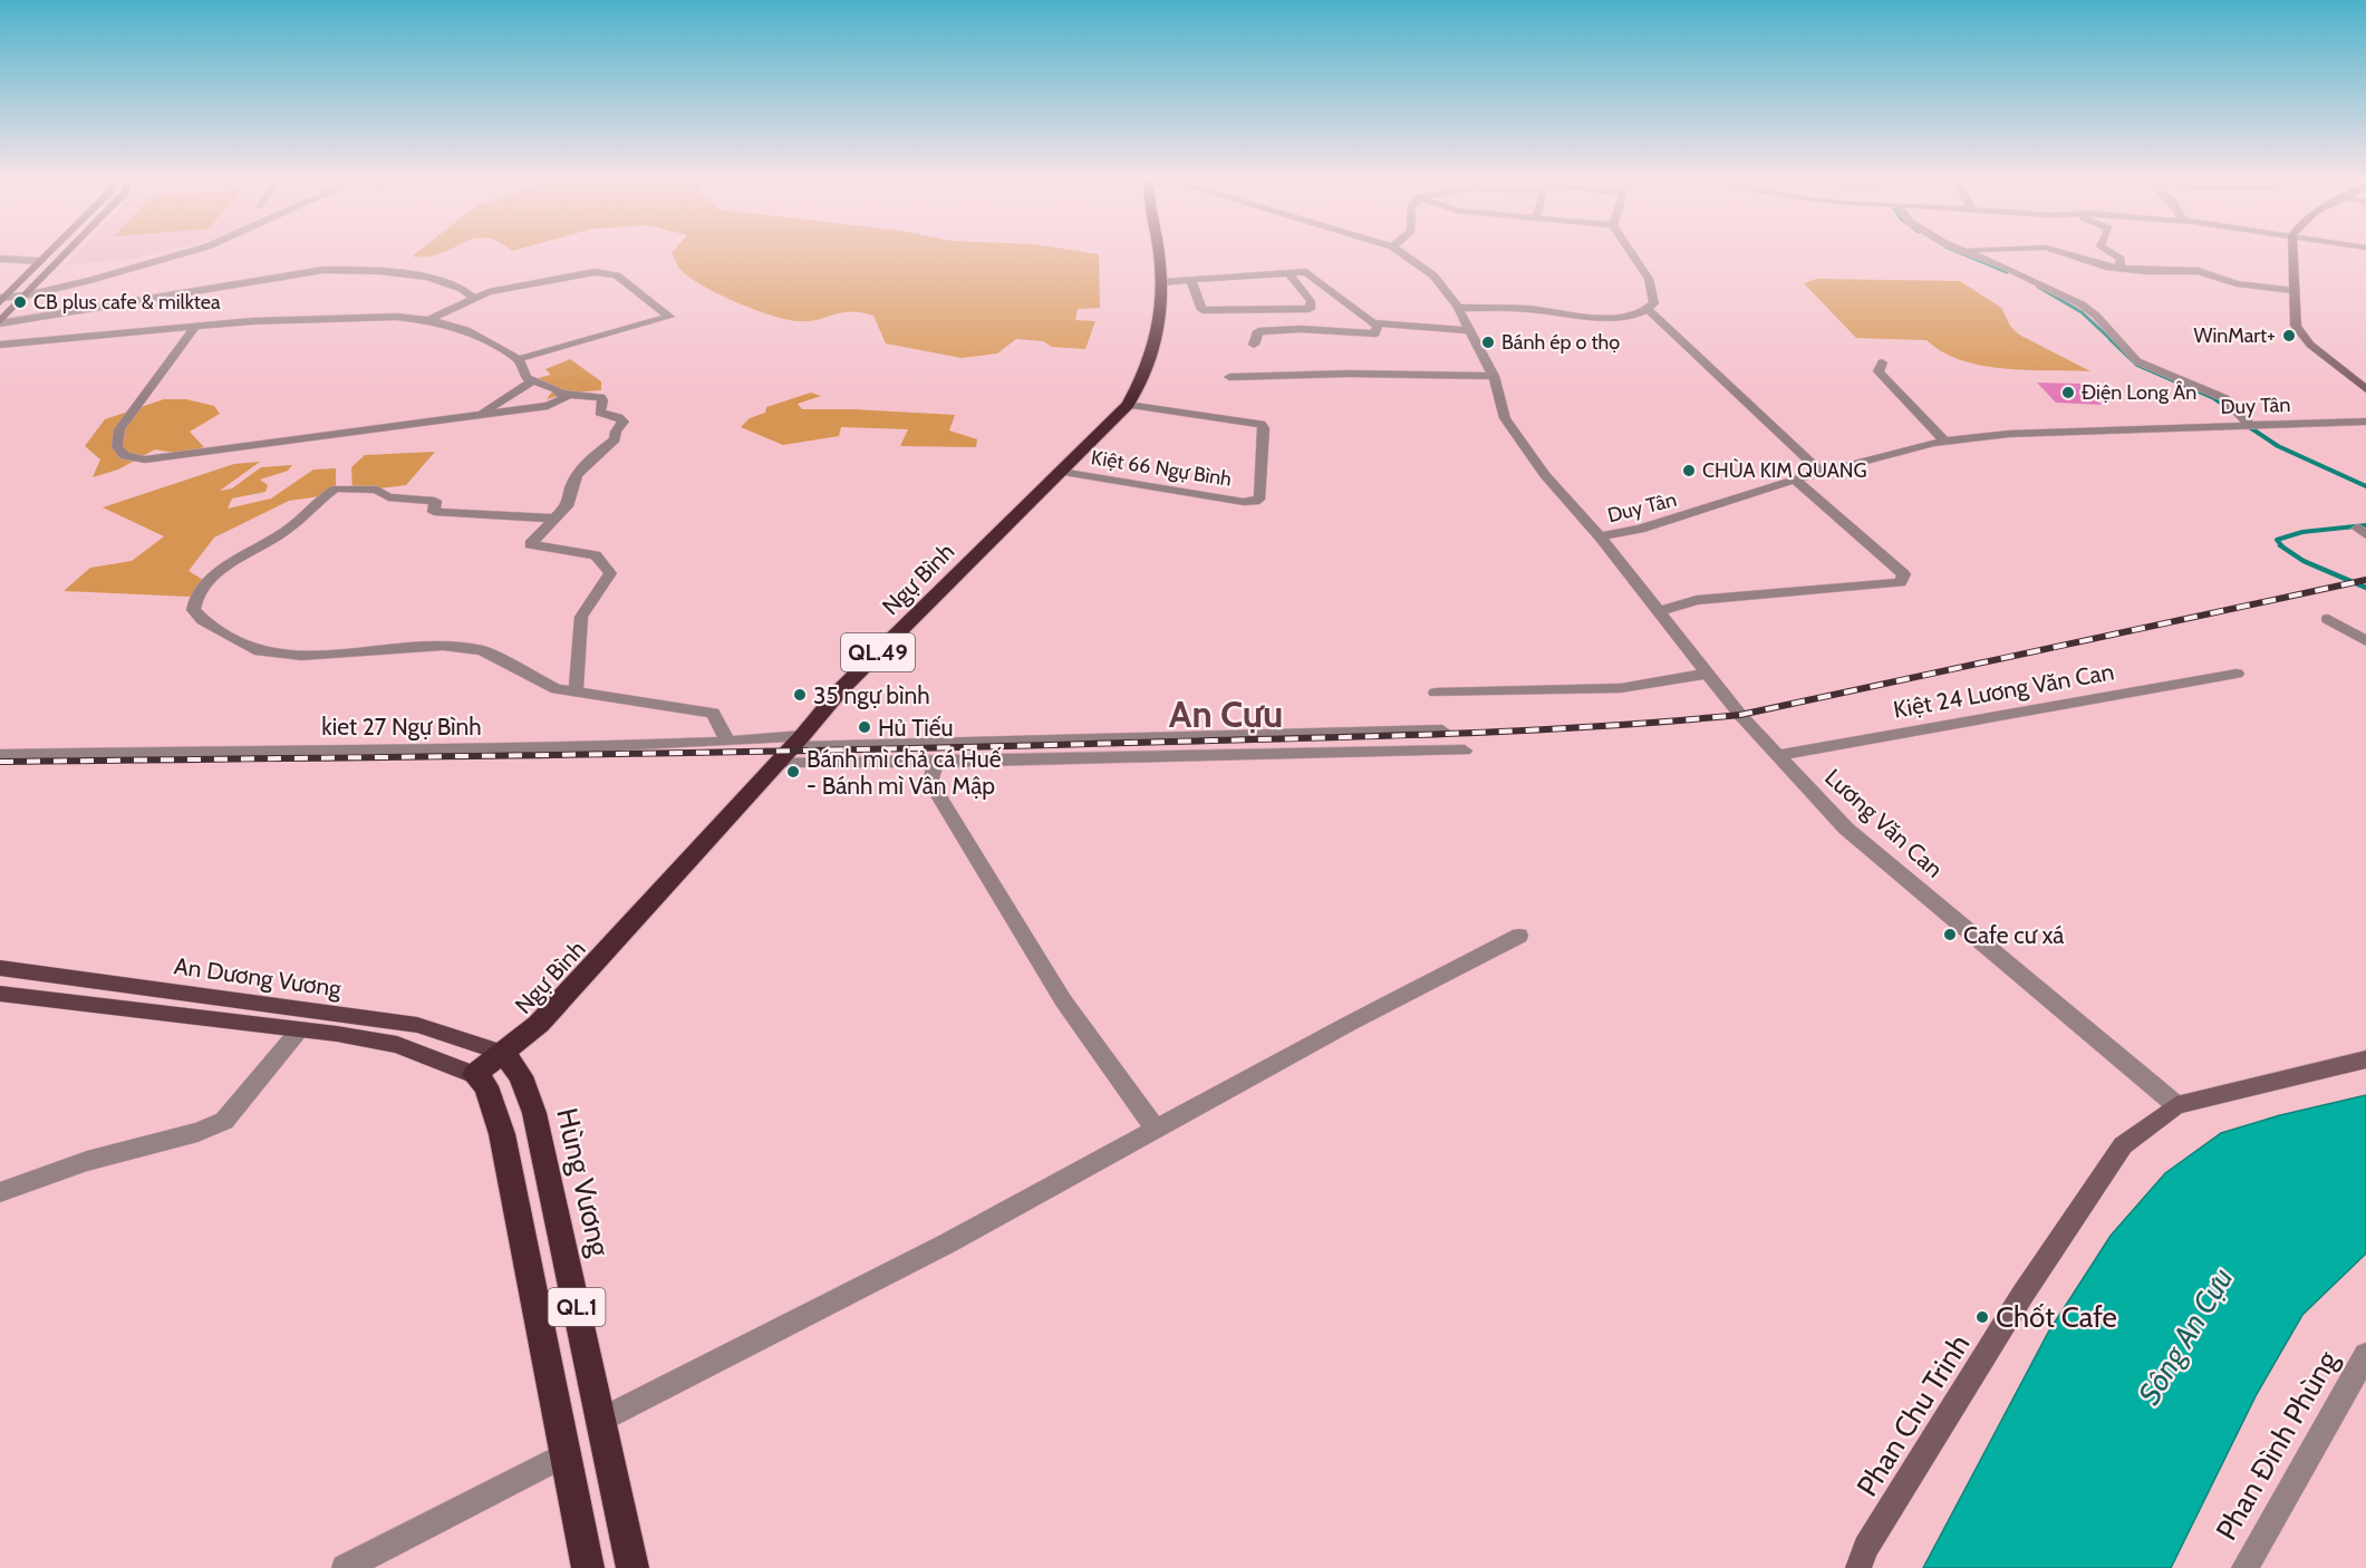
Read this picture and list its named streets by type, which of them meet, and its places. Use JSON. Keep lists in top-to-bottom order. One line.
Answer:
{"streets":{"highway":["Ngự Bình","QL.49","Hùng Vương","QL.1"],"main road":["An Dương Vương"],"street":["Duy Tân","Kiệt 66 Ngự Bình","Kiệt 24 Lương Văn Can","kiet 27 Ngự Bình","Lương Văn Can","Phan Chu Trinh","Phan Đình Phùng"]},"crossings":[["Duy Tân","Lương Văn Can"],["Kiệt 66 Ngự Bình","Ngự Bình"],["Ngự Bình","kiet 27 Ngự Bình"],["Ngự Bình","An Dương Vương"],["Ngự Bình","Hùng Vương"],["Ngự Bình","QL.1"],["Kiệt 24 Lương Văn Can","Lương Văn Can"],["Lương Văn Can","Phan Chu Trinh"],["An Dương Vương","Hùng Vương"],["An Dương Vương","QL.1"]],"districts":["An Cựu"],"water":["Sông An Cựu"],"places":["CB plus cafe & milktea","WinMart+","Bánh ép o thọ","Điện Long Ân","CHÙA KIM QUANG","35 ngự bình","Hủ Tiếu","Bánh mì chả cá Huế - Bánh mì Vân Mập","Cafe cư xá","Chốt Cafe"]}
